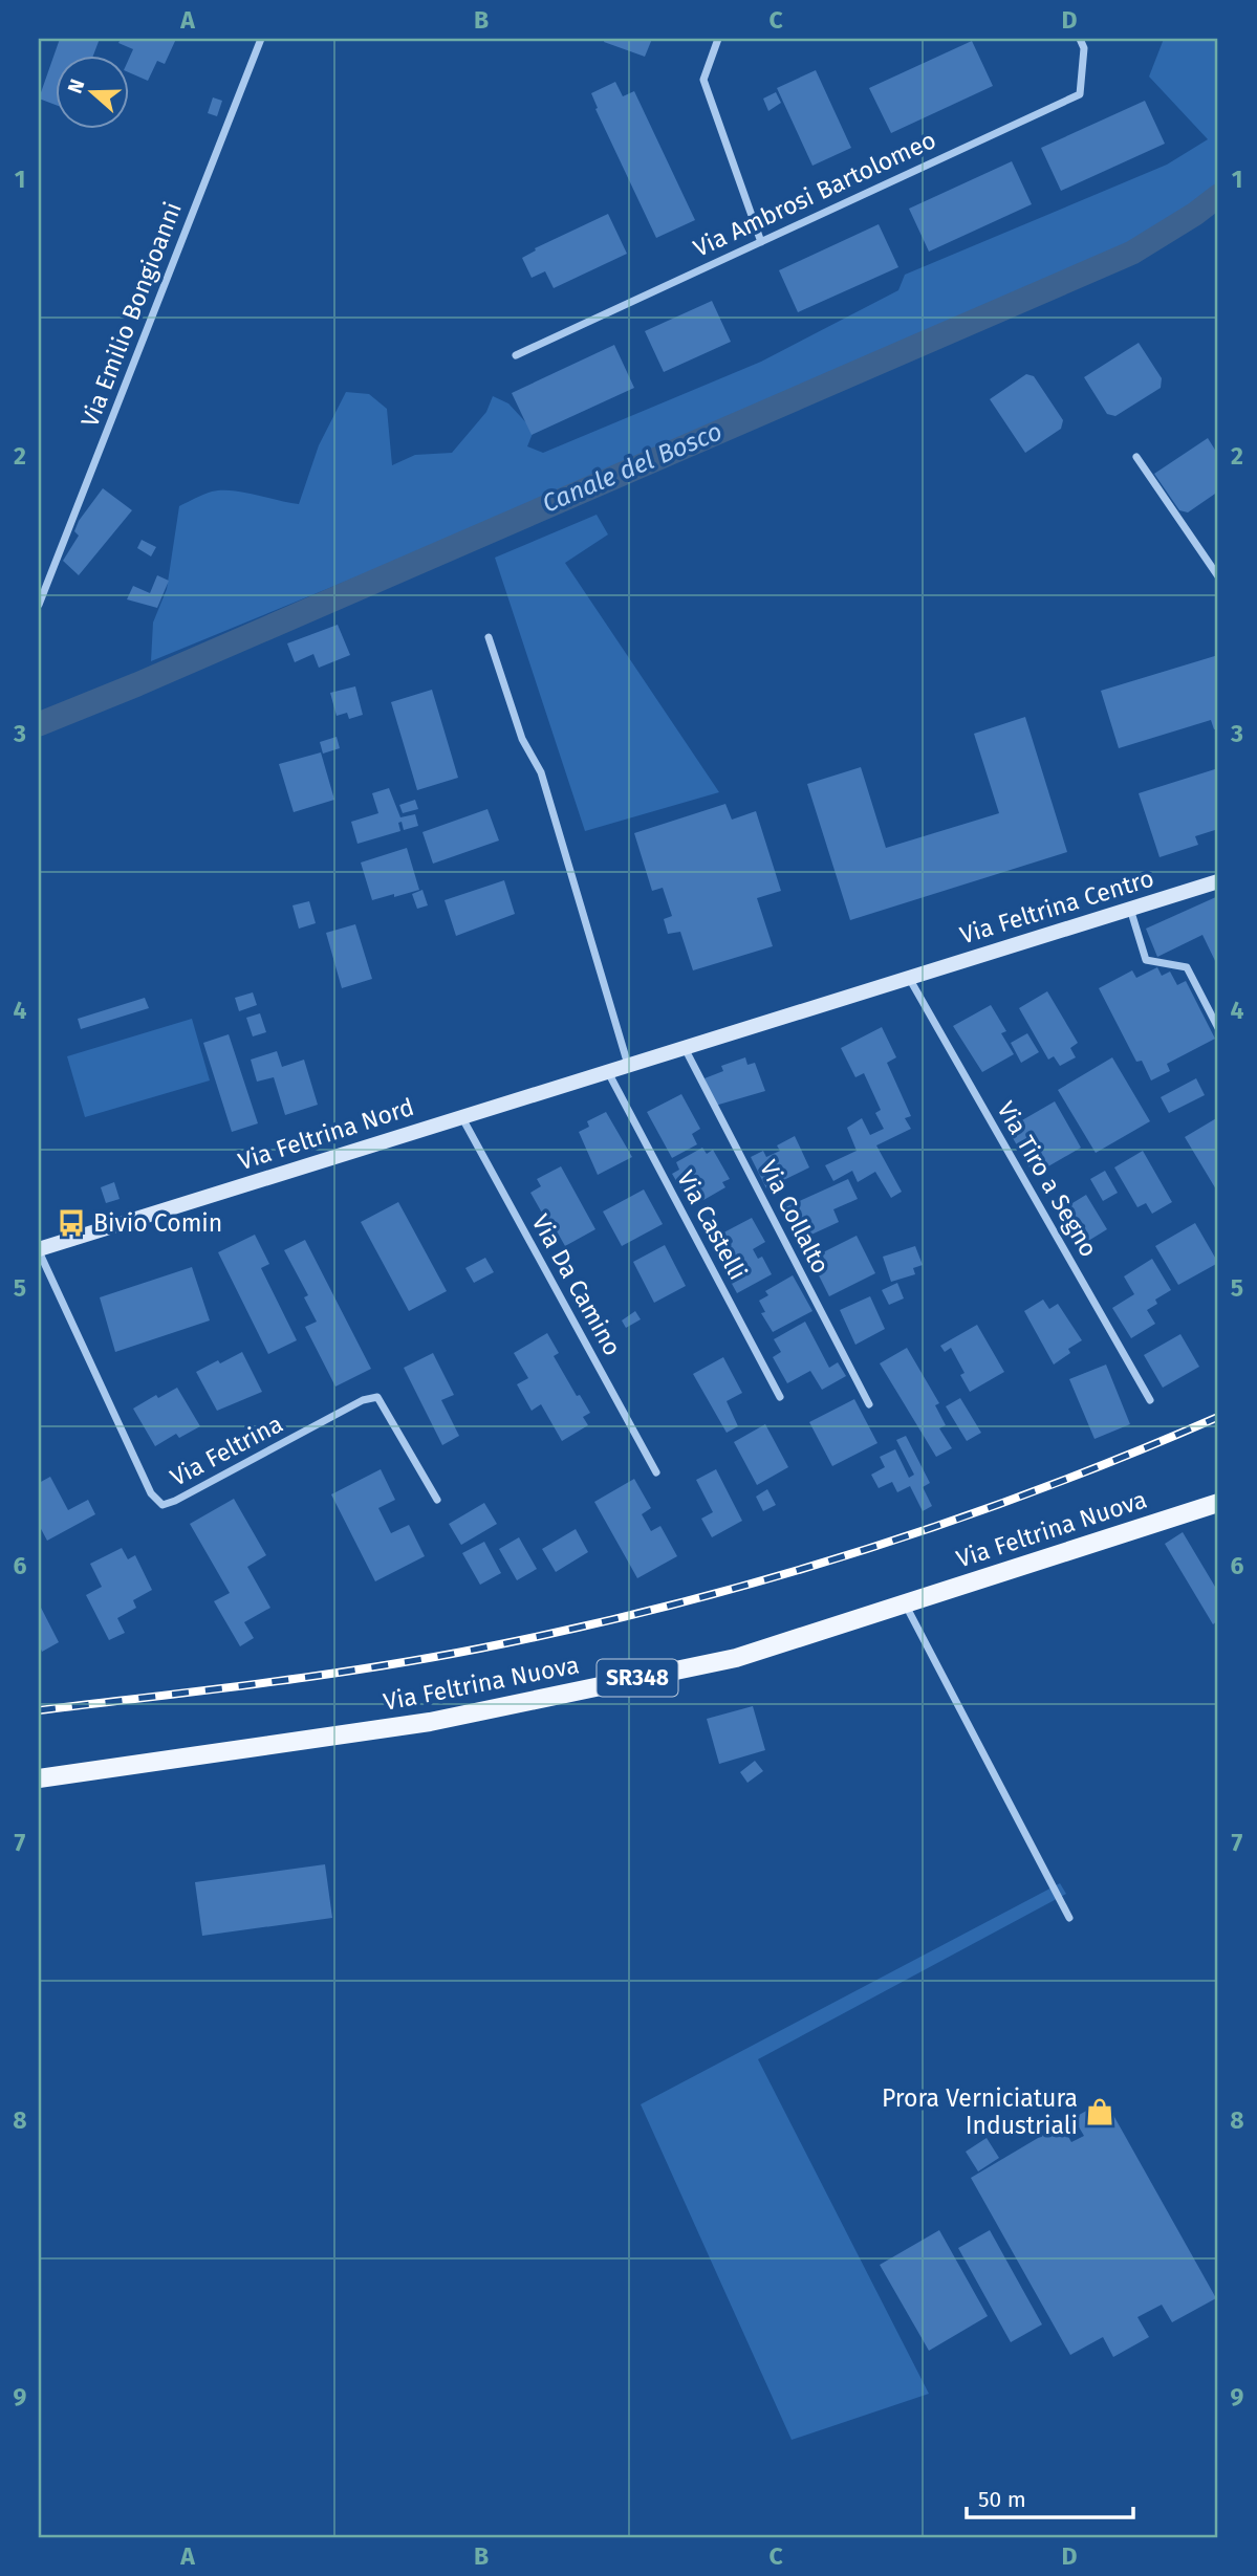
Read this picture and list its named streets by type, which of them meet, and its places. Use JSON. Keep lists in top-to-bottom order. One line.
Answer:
{"streets":{"main road":["Via Feltrina Centro","Via Feltrina Nord","Via Feltrina Nuova","SR348"],"street":["Via Ambrosi Bartolomeo","Via Emilio Bongioanni","Via Tiro a Segno","Via Collalto","Via Castelli","Via Da Camino","Via Feltrina"]},"crossings":[["Via Feltrina Centro","Via Feltrina Nord"],["Via Feltrina Centro","Via Tiro a Segno"],["Via Feltrina Nord","Via Tiro a Segno"],["Via Feltrina Nord","Via Collalto"],["Via Feltrina Nord","Via Castelli"],["Via Feltrina Nord","Via Da Camino"],["Via Feltrina Nord","Via Feltrina"]],"water":["Canale del Bosco"],"places":{"bus stop":["Bivio Comin"],"shop":["Prora Verniciatura Industriali"]},"scale_bar":"50 m","north":"left","grid":{"columns":["A","B","C","D"],"rows":["1","2","3","4","5","6","7","8","9"]}}
